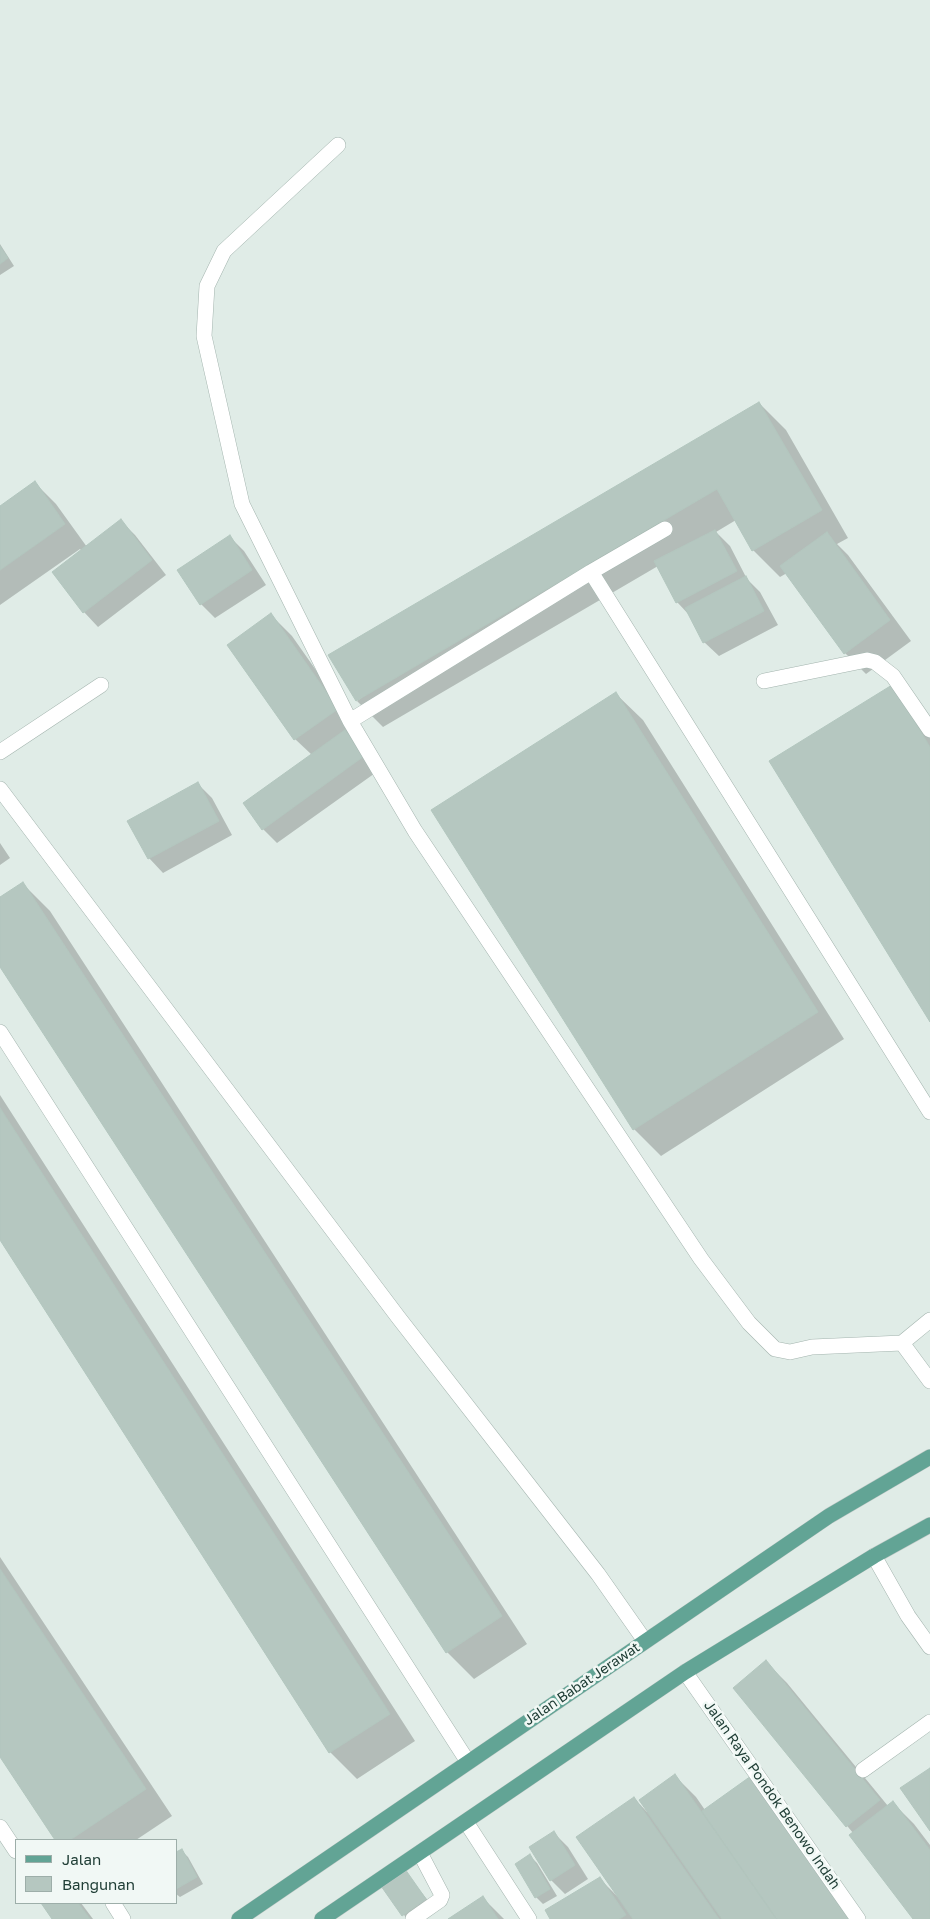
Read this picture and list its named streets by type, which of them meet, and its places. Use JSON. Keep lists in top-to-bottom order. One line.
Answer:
{"streets":{"main road":["Jalan Babat Jerawat"],"street":["Jalan Raya Pondok Benowo Indah"]},"legend":["Jalan","Bangunan"]}
